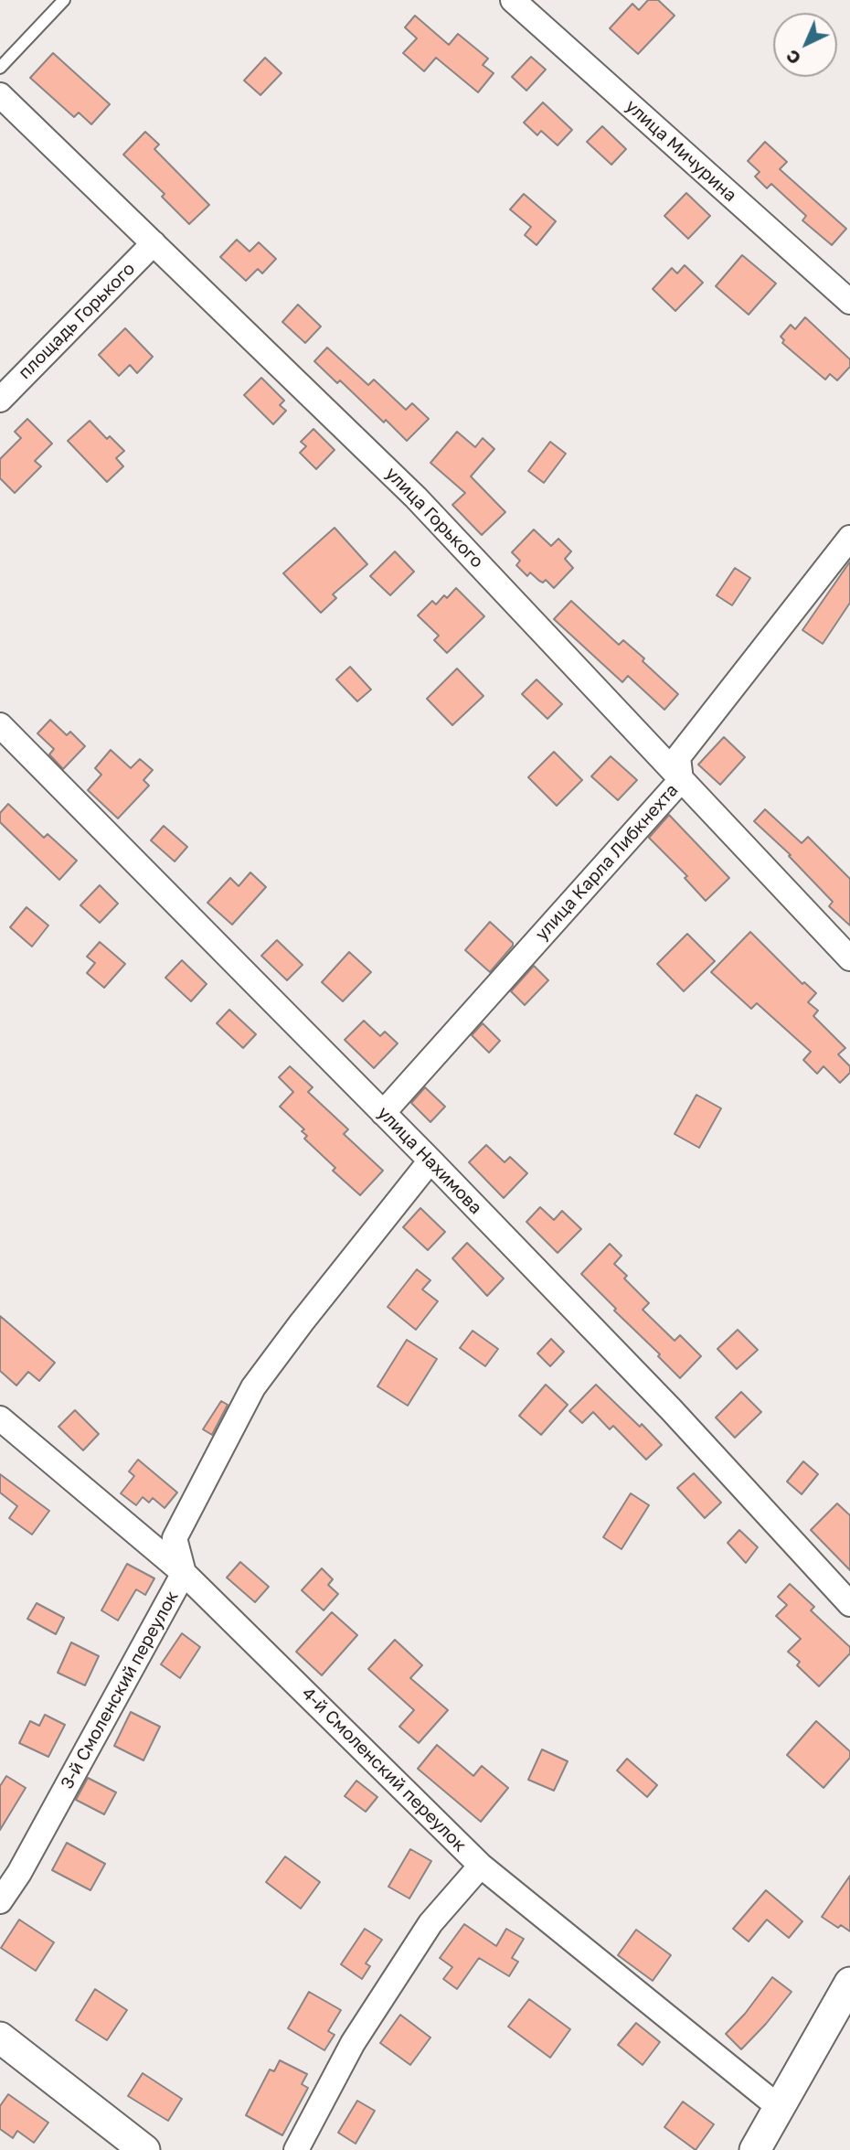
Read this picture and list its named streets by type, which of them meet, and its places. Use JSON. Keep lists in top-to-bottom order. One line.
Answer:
{"streets":{"street":["улица Мичурина","площадь Горького","улица Горького","улица Карла Либкнехта","улица Нахимова","3-й Смоленский переулок","4-й Смоленский переулок"]},"crossings":[["площадь Горького","улица Горького"],["улица Горького","улица Карла Либкнехта"],["улица Карла Либкнехта","улица Нахимова"],["улица Нахимова","3-й Смоленский переулок"],["3-й Смоленский переулок","4-й Смоленский переулок"]],"north":"bottom left"}
